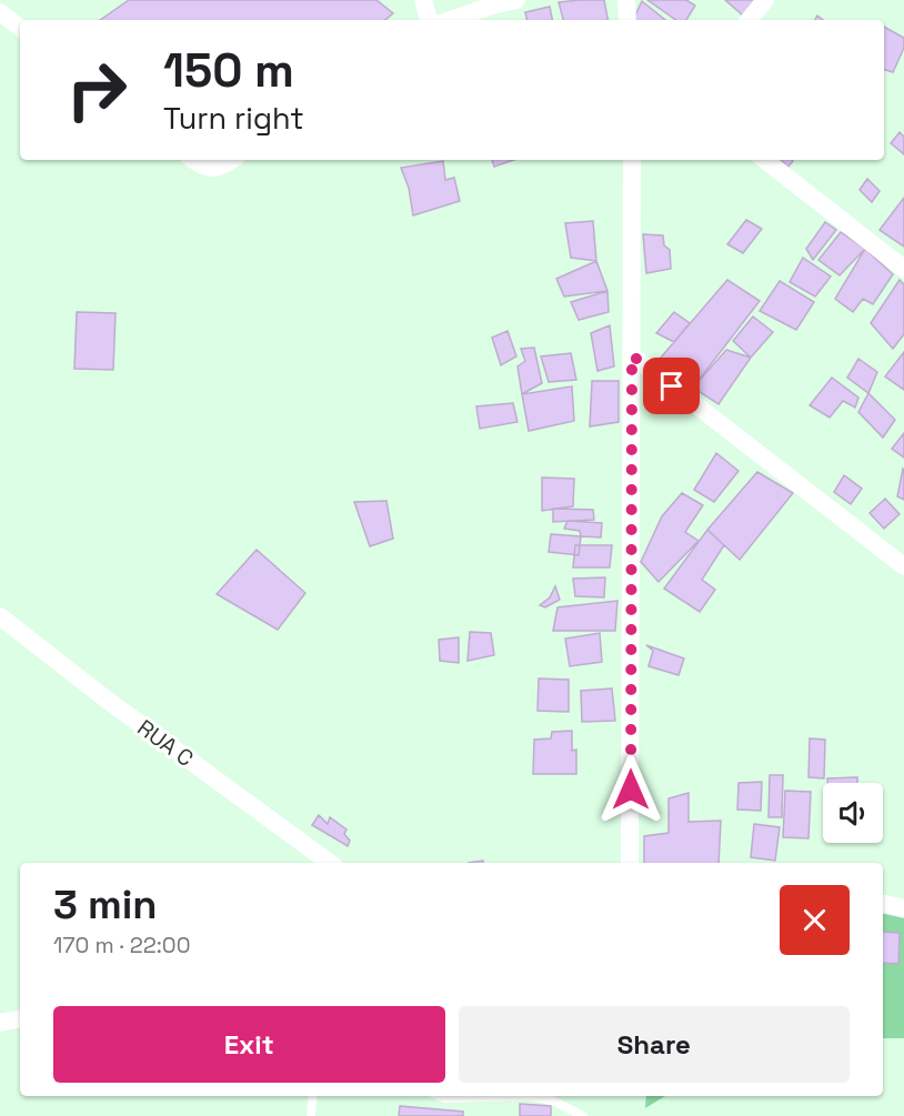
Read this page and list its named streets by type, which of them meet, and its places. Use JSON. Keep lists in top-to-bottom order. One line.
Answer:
{"streets":{"street":["RUA C"]},"page":{"turn":["150 m","Turn right"],"heading":["3 min","170 m · 22:00"],"buttons":["Exit","Share"]}}
